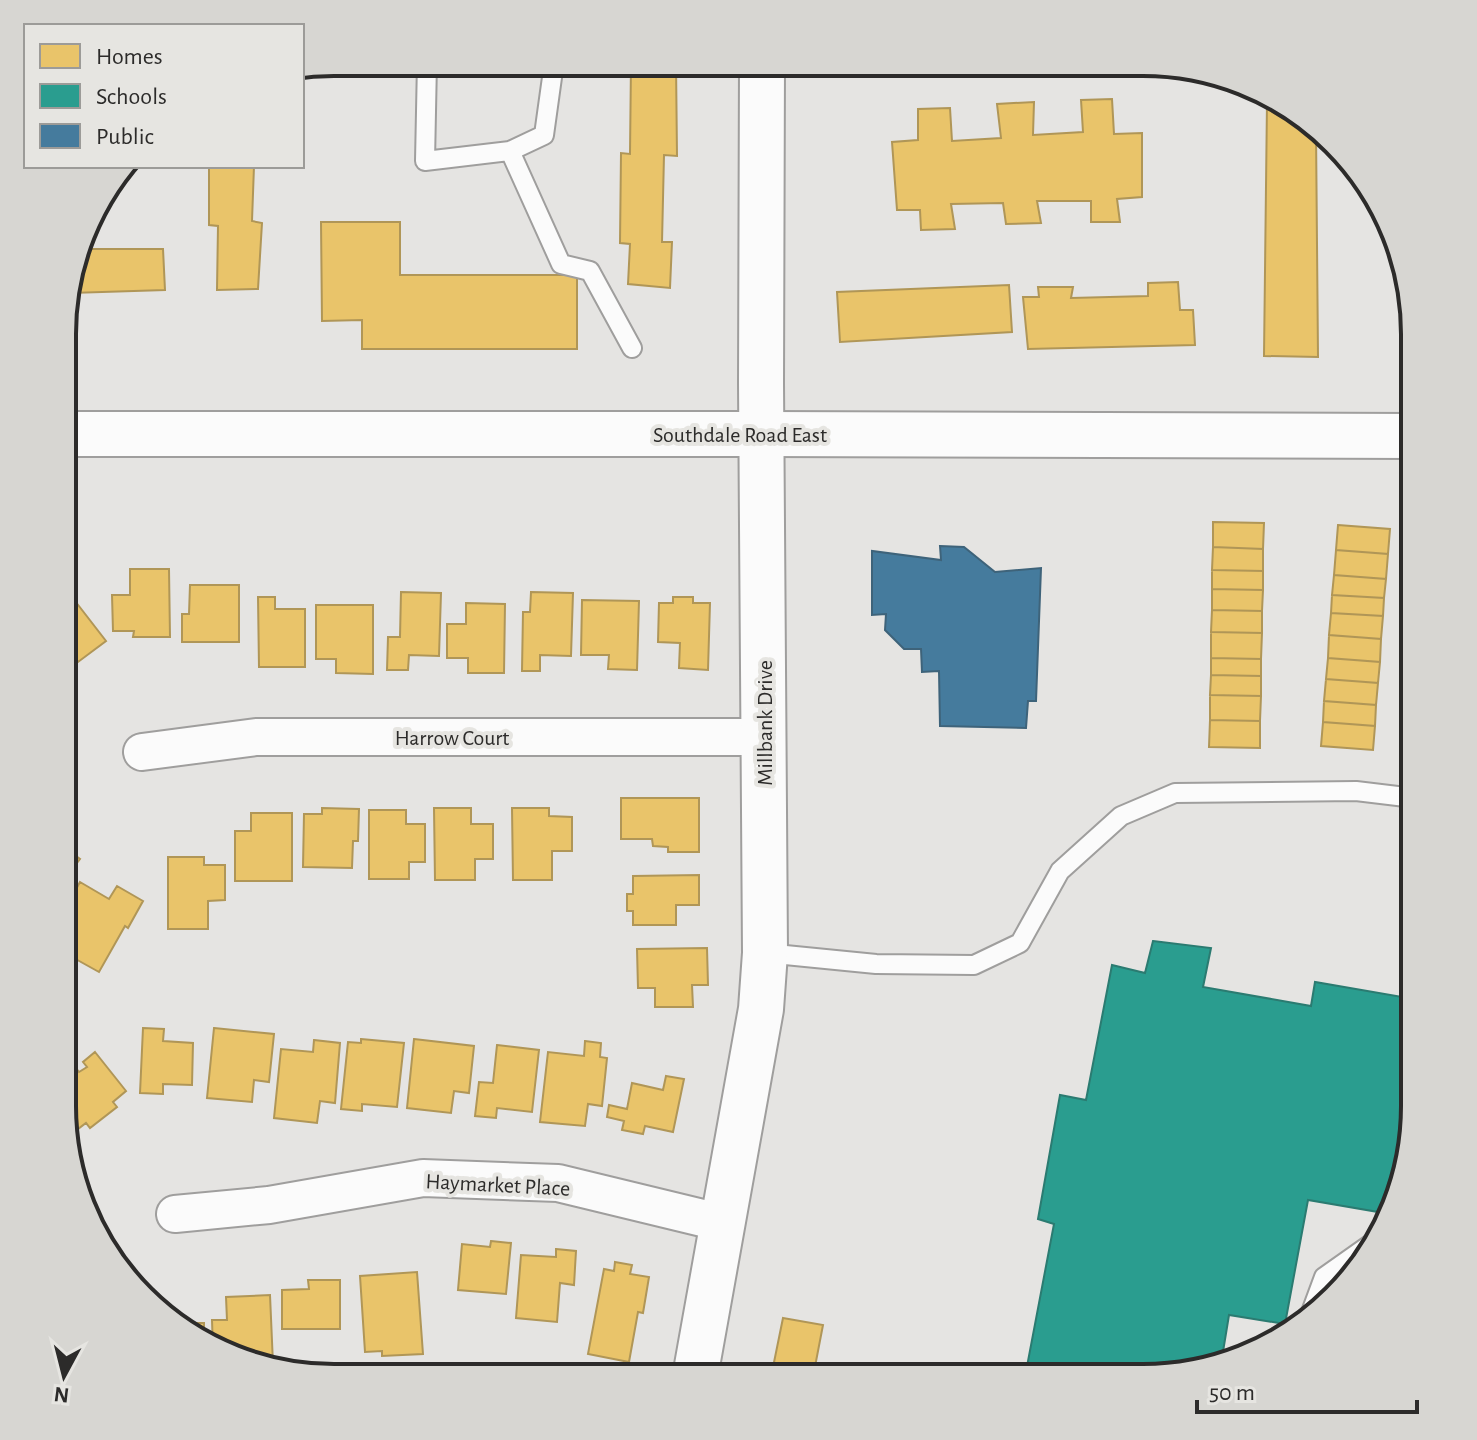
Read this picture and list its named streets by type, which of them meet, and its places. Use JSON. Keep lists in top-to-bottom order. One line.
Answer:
{"streets":{"main road":["Southdale Road East","Millbank Drive"],"street":["Harrow Court","Haymarket Place"]},"crossings":[["Southdale Road East","Millbank Drive"],["Millbank Drive","Harrow Court"],["Millbank Drive","Haymarket Place"]],"legend":["Homes","Schools","Public"],"scale_bar":"50 m","north":"bottom"}
